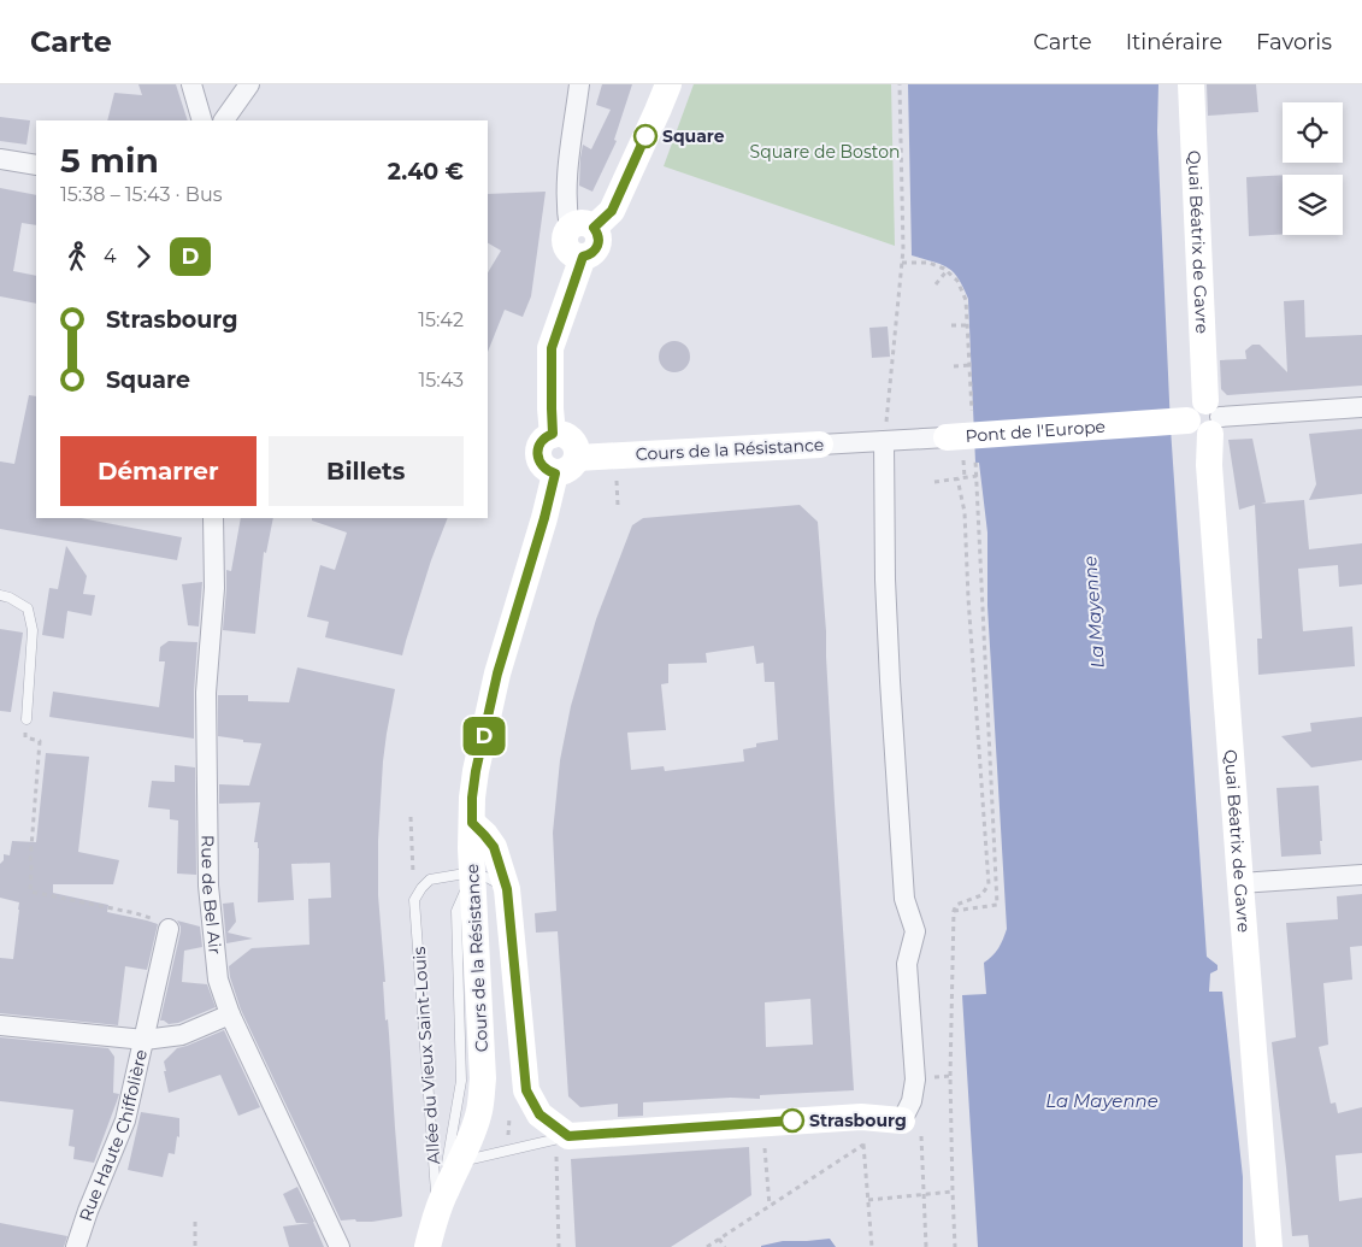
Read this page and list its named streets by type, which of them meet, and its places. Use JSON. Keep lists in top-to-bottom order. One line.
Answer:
{"streets":{"street":["Quai Béatrix de Gavre","Pont de l'Europe","Cours de la Résistance","Rue de Bel Air","Rue Haute Chiffolière"],"lane":["Allée du Vieux Saint-Louis"]},"crossings":[["Quai Béatrix de Gavre","Pont de l'Europe"],["Pont de l'Europe","Cours de la Résistance"],["Cours de la Résistance","Allée du Vieux Saint-Louis"],["Rue de Bel Air","Rue Haute Chiffolière"]],"water":["La Mayenne"],"parks":["Square de Boston"],"places":["Square","Strasbourg"],"lines":["bus line D"],"page":{"header":"Carte","nav":["Carte","Itinéraire","Favoris"],"on_map":"D","heading":["5 min","15:38 – 15:43 · Bus","2.40 €"],"legs":["4","D"],"list":[{"name":"Strasbourg","value":"15:42"},{"name":"Square","value":"15:43"}],"buttons":["Démarrer","Billets"]}}
